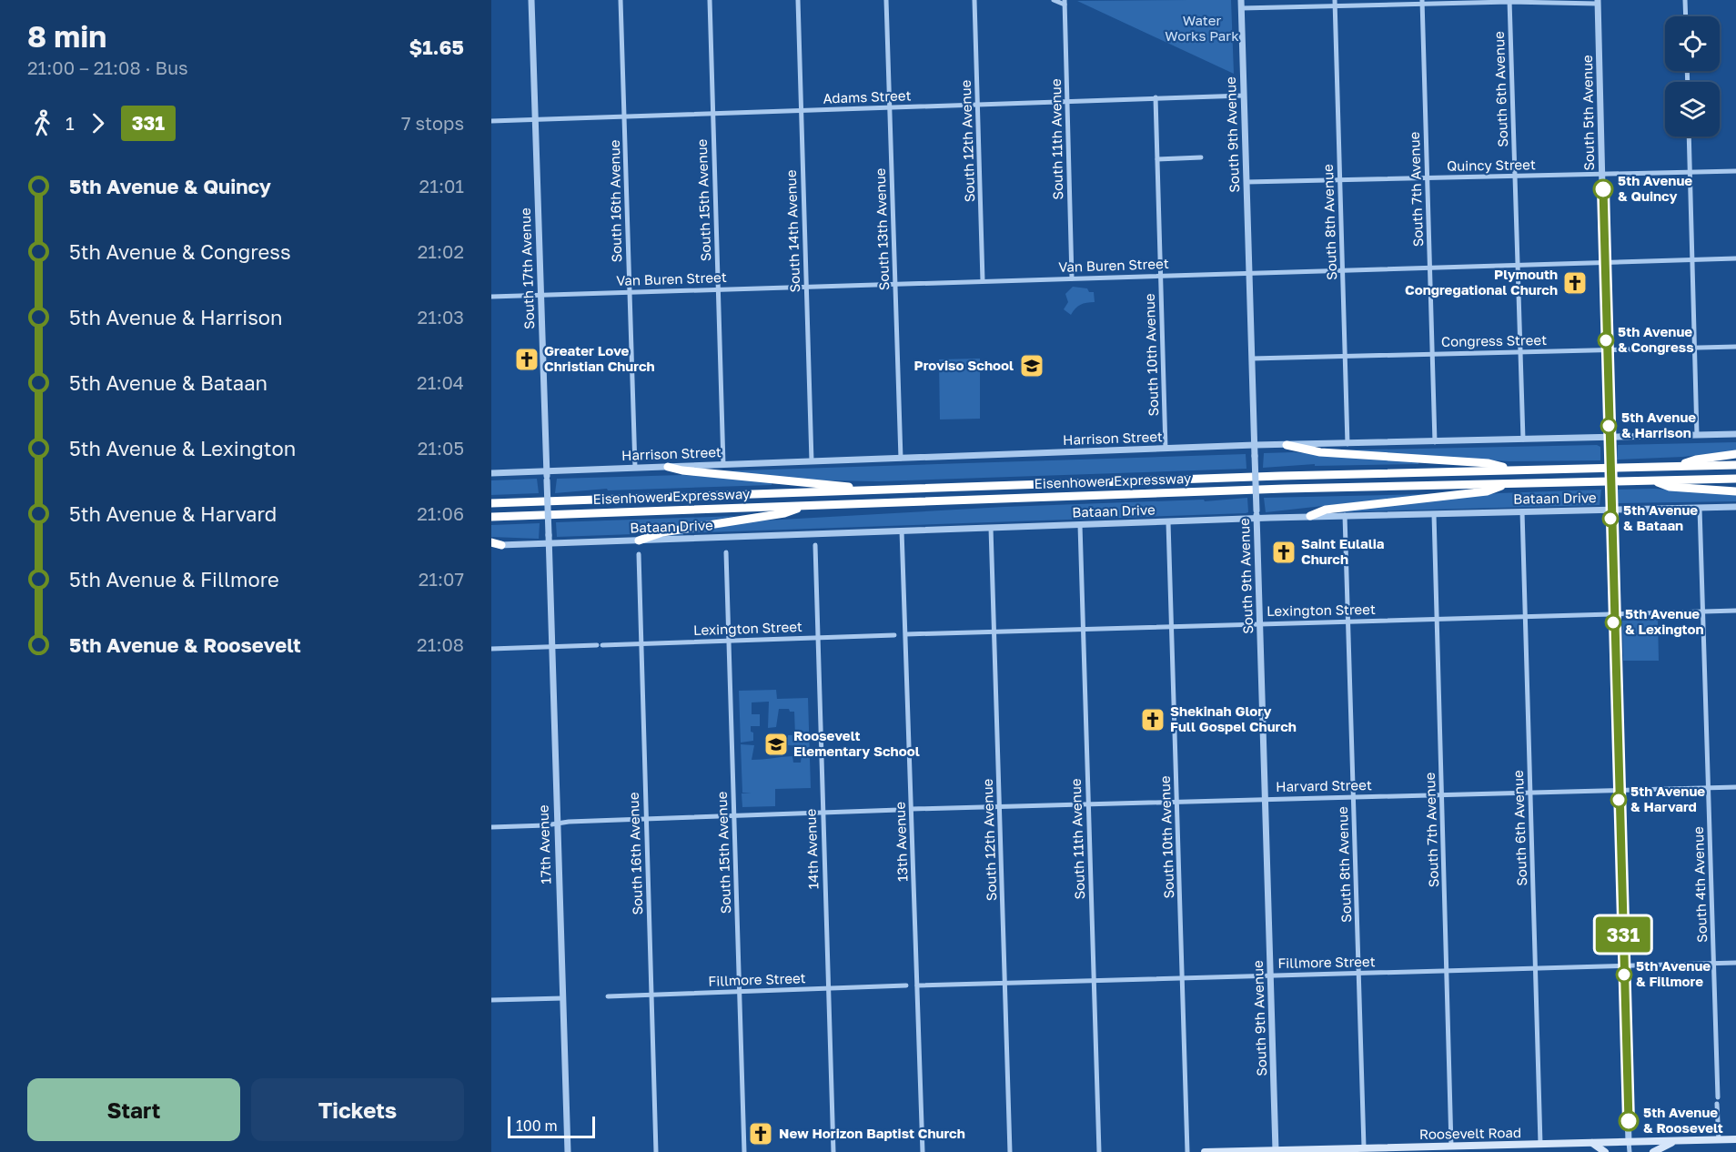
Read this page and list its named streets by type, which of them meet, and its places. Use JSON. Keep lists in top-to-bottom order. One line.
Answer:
{"streets":{"highway":["Eisenhower Expressway"],"main road":["Roosevelt Road"],"street":["South 6th Avenue","Adams Street","South 5th Avenue","South 9th Avenue","South 11th Avenue","South 12th Avenue","Quincy Street","South 7th Avenue","South 15th Avenue","South 16th Avenue","South 8th Avenue","South 13th Avenue","South 14th Avenue","Van Buren Street","South 17th Avenue","Congress Street","South 10th Avenue","Harrison Street","Bataan Drive","Lexington Street","Harvard Street","13th Avenue","17th Avenue","14th Avenue","South 4th Avenue","Fillmore Street"]},"crossings":[["South 6th Avenue","Quincy Street"],["South 6th Avenue","Van Buren Street"],["South 6th Avenue","Congress Street"],["South 6th Avenue","Harrison Street"],["South 6th Avenue","Bataan Drive"],["South 6th Avenue","Lexington Street"],["South 6th Avenue","Harvard Street"],["South 6th Avenue","Fillmore Street"],["South 6th Avenue","Roosevelt Road"],["Adams Street","South 9th Avenue"],["Adams Street","South 11th Avenue"],["Adams Street","South 12th Avenue"],["Adams Street","South 15th Avenue"],["Adams Street","South 16th Avenue"],["Adams Street","South 13th Avenue"],["Adams Street","South 14th Avenue"],["Adams Street","South 17th Avenue"],["Adams Street","South 10th Avenue"],["South 5th Avenue","Quincy Street"],["South 5th Avenue","Van Buren Street"],["South 5th Avenue","Congress Street"],["South 5th Avenue","Harrison Street"],["South 5th Avenue","Bataan Drive"],["South 5th Avenue","Lexington Street"],["South 5th Avenue","Harvard Street"],["South 5th Avenue","Fillmore Street"],["South 5th Avenue","Roosevelt Road"],["South 9th Avenue","Quincy Street"],["South 9th Avenue","Van Buren Street"],["South 9th Avenue","Congress Street"],["South 9th Avenue","Harrison Street"],["South 9th Avenue","Bataan Drive"],["South 9th Avenue","Lexington Street"],["South 9th Avenue","Harvard Street"],["South 9th Avenue","Fillmore Street"],["South 9th Avenue","Roosevelt Road"],["South 11th Avenue","Van Buren Street"],["South 11th Avenue","Bataan Drive"],["South 11th Avenue","Lexington Street"],["South 11th Avenue","Harvard Street"],["South 11th Avenue","Fillmore Street"],["South 12th Avenue","Van Buren Street"],["South 12th Avenue","Bataan Drive"],["South 12th Avenue","Lexington Street"],["South 12th Avenue","Harvard Street"],["South 12th Avenue","Fillmore Street"],["Quincy Street","South 7th Avenue"],["Quincy Street","South 8th Avenue"],["South 7th Avenue","Van Buren Street"],["South 7th Avenue","Congress Street"],["South 7th Avenue","Harrison Street"],["South 7th Avenue","Bataan Drive"],["South 7th Avenue","Lexington Street"],["South 7th Avenue","Harvard Street"],["South 7th Avenue","Fillmore Street"],["South 7th Avenue","Roosevelt Road"],["South 15th Avenue","Van Buren Street"],["South 15th Avenue","Harrison Street"],["South 15th Avenue","Lexington Street"],["South 15th Avenue","Fillmore Street"],["South 16th Avenue","Van Buren Street"],["South 16th Avenue","Harrison Street"],["South 16th Avenue","Lexington Street"],["South 16th Avenue","Fillmore Street"],["South 8th Avenue","Van Buren Street"],["South 8th Avenue","Congress Street"],["South 8th Avenue","Harrison Street"],["South 8th Avenue","Bataan Drive"],["South 8th Avenue","Lexington Street"],["South 8th Avenue","Harvard Street"],["South 8th Avenue","Fillmore Street"],["South 8th Avenue","Roosevelt Road"],["South 13th Avenue","Van Buren Street"],["South 13th Avenue","Harrison Street"],["South 14th Avenue","Van Buren Street"],["South 14th Avenue","Harrison Street"],["Van Buren Street","South 17th Avenue"],["Van Buren Street","South 10th Avenue"],["South 17th Avenue","Harrison Street"],["South 17th Avenue","17th Avenue"],["South 10th Avenue","Harrison Street"],["South 10th Avenue","Bataan Drive"],["South 10th Avenue","Lexington Street"],["South 10th Avenue","Harvard Street"],["South 10th Avenue","Fillmore Street"],["Bataan Drive","13th Avenue"],["Bataan Drive","17th Avenue"],["Bataan Drive","South 4th Avenue"],["Lexington Street","13th Avenue"],["Lexington Street","17th Avenue"],["Lexington Street","14th Avenue"],["Lexington Street","South 4th Avenue"],["Harvard Street","13th Avenue"],["Harvard Street","South 4th Avenue"],["13th Avenue","Fillmore Street"],["14th Avenue","Fillmore Street"],["South 4th Avenue","Fillmore Street"],["South 4th Avenue","Roosevelt Road"]],"parks":["Water Works Park"],"places":{"other":["5th Avenue & Quincy","5th Avenue & Congress","5th Avenue & Harrison","5th Avenue & Bataan","5th Avenue & Lexington","5th Avenue & Harvard","5th Avenue & Fillmore","5th Avenue & Roosevelt"],"church":["Plymouth Congregational Church","Greater Love Christian Church","Saint Eulalia Church","Shekinah Glory Full Gospel Church","New Horizon Baptist Church"],"school or university":["Proviso School","Roosevelt Elementary School"]},"lines":["bus line 331"],"scale_bar":"100 m","page":{"heading":["8 min","21:00 – 21:08 · Bus","$1.65"],"on_map":"331","legs":["1","331","7 stops"],"list":[{"name":"5th Avenue & Quincy","value":"21:01"},{"name":"5th Avenue & Congress","value":"21:02"},{"name":"5th Avenue & Harrison","value":"21:03"},{"name":"5th Avenue & Bataan","value":"21:04"},{"name":"5th Avenue & Lexington","value":"21:05"},{"name":"5th Avenue & Harvard","value":"21:06"},{"name":"5th Avenue & Fillmore","value":"21:07"},{"name":"5th Avenue & Roosevelt","value":"21:08"}],"buttons":["Start","Tickets"],"scale":"100 m"}}
